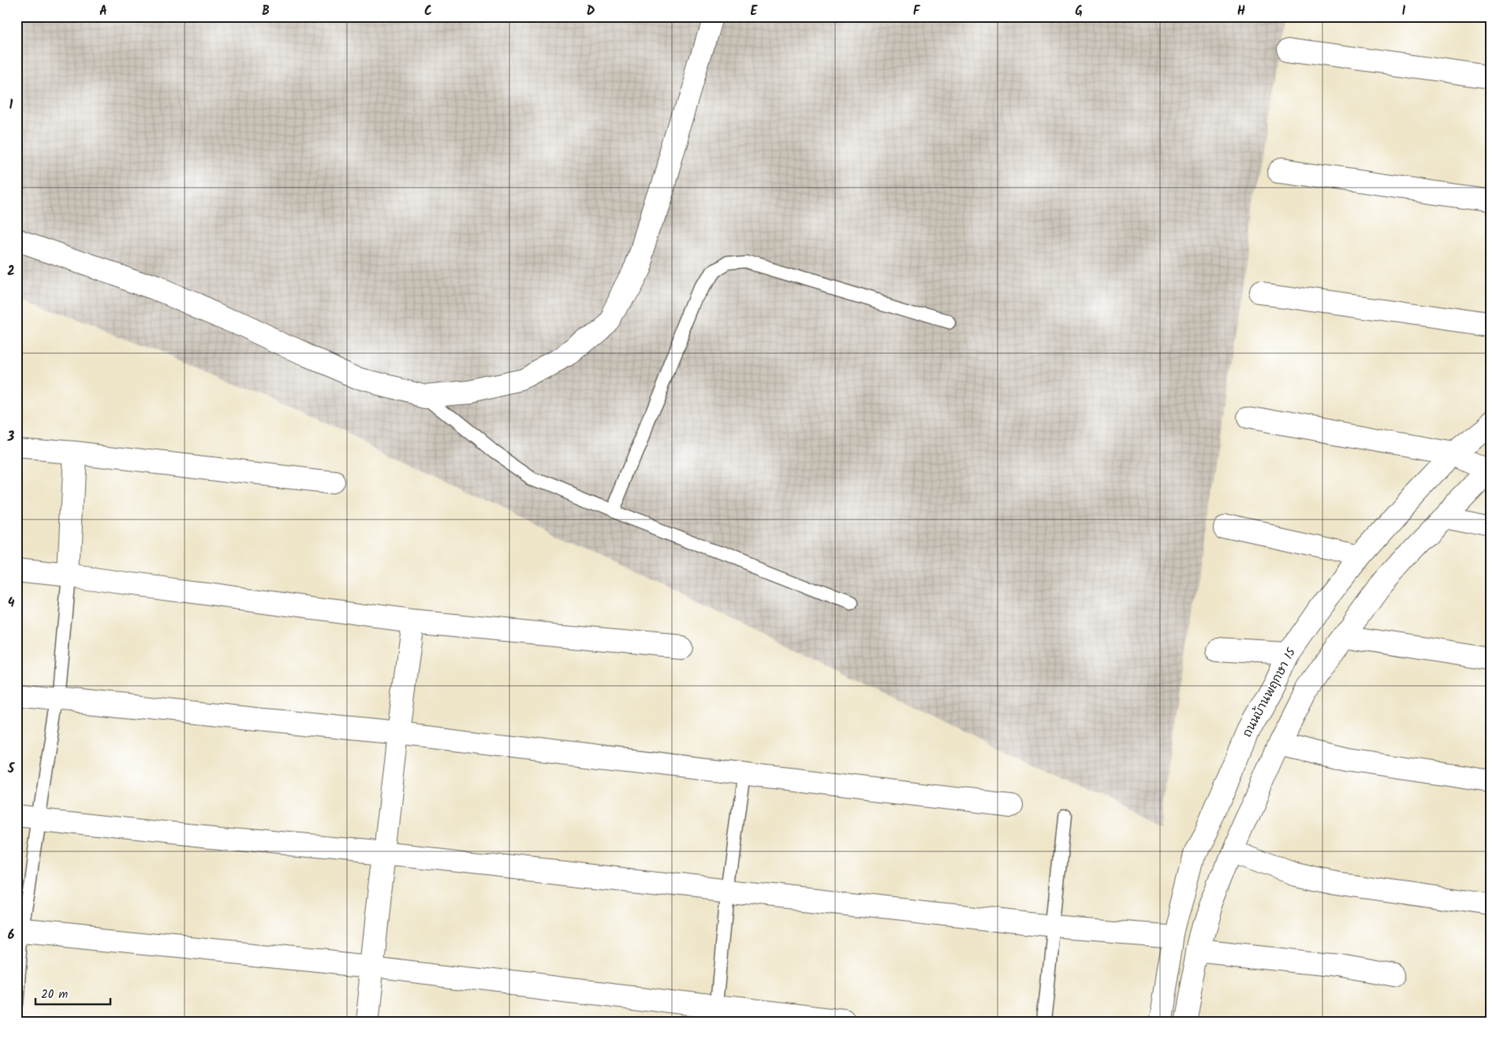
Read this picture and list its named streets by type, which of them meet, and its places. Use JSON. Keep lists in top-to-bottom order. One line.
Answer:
{"streets":{"street":["ถนนบ้านพฤกษา 15"]},"scale_bar":"20 m","grid":{"columns":["A","B","C","D","E","F","G","H","I"],"rows":["1","2","3","4","5","6"]}}
